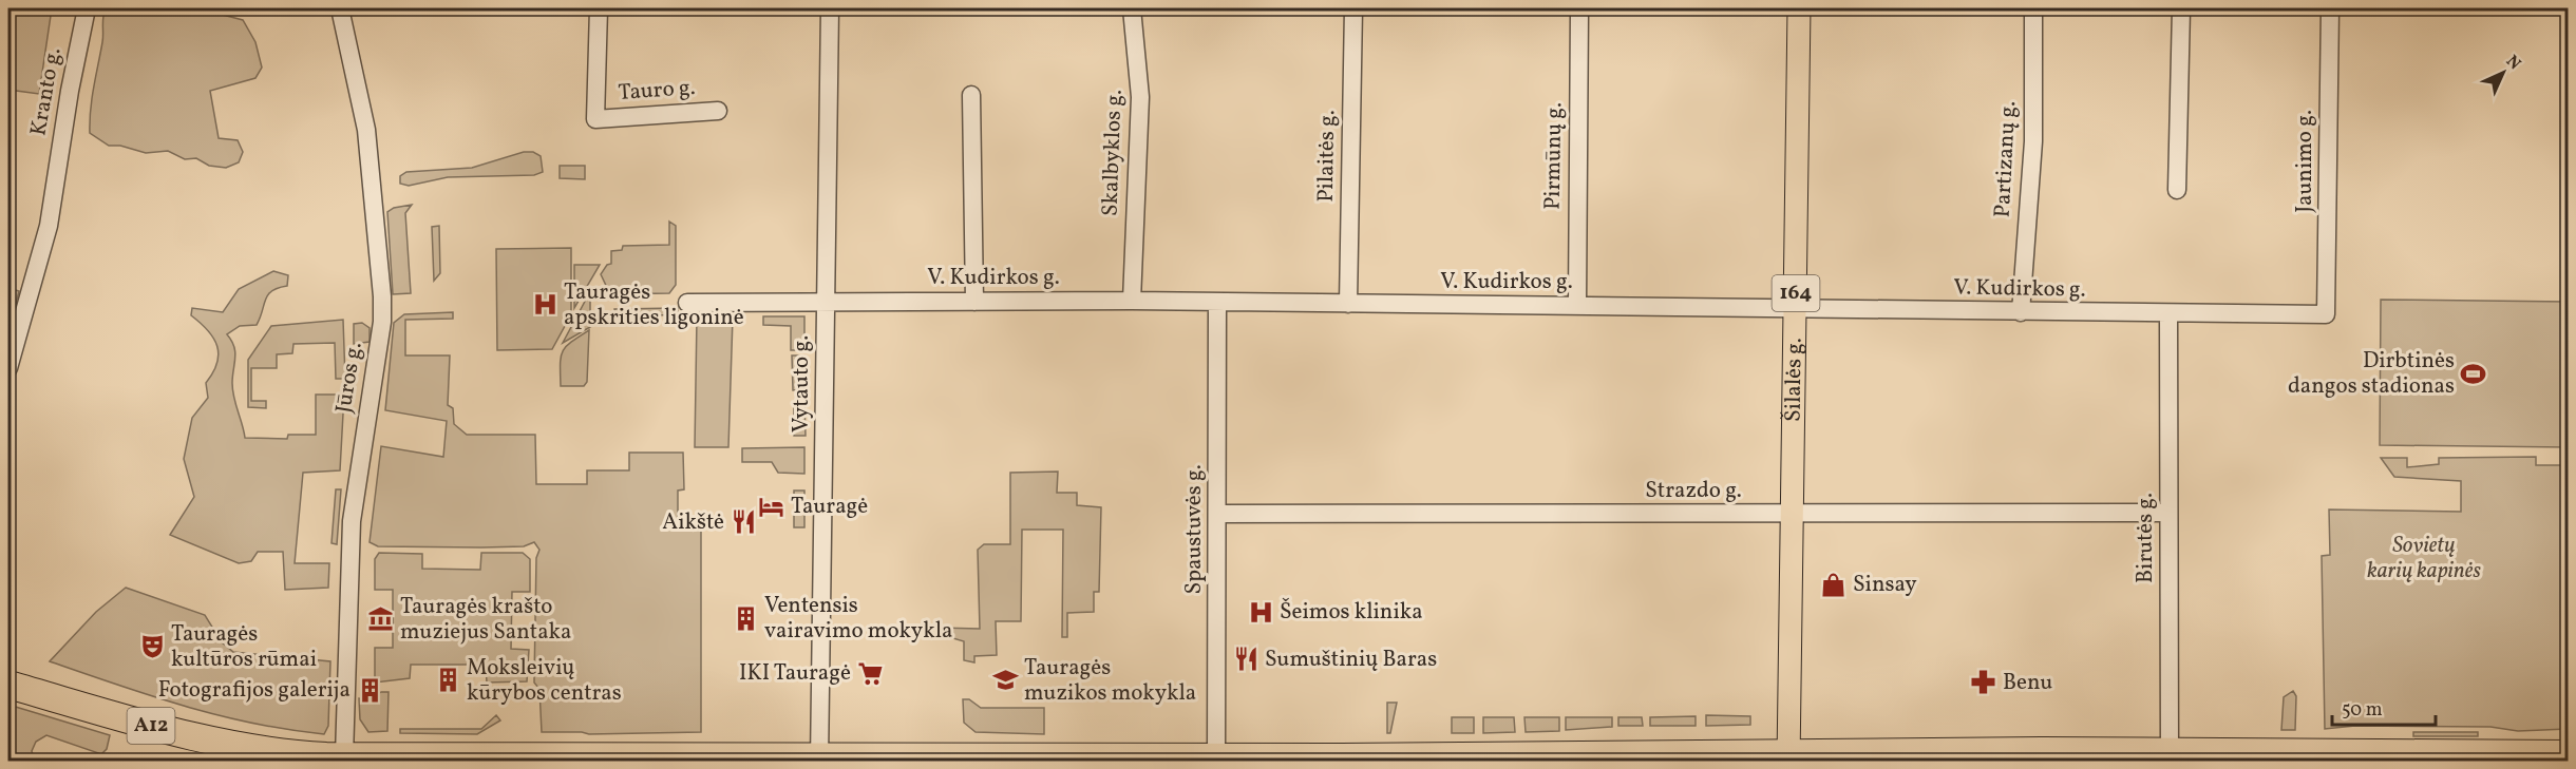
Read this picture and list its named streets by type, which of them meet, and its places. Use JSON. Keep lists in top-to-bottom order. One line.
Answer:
{"streets":{"highway":["A12"],"main road":["164","Šilalės g."],"street":["Tauro g.","Kranto g.","Skalbyklos g.","Pilaitės g.","Pirmūnų g.","Partizanų g.","Jaunimo g.","V. Kudirkos g.","Jūros g.","Vytauto g.","Strazdo g.","Spaustuvės g.","Birutės g."]},"crossings":[["Skalbyklos g.","V. Kudirkos g."],["Pilaitės g.","V. Kudirkos g."],["Pirmūnų g.","V. Kudirkos g."],["Partizanų g.","V. Kudirkos g."],["Jaunimo g.","V. Kudirkos g."],["V. Kudirkos g.","Šilalės g."],["V. Kudirkos g.","Vytauto g."],["V. Kudirkos g.","Spaustuvės g."],["V. Kudirkos g.","Birutės g."],["Jūros g.","A12"],["Šilalės g.","Strazdo g."],["Šilalės g.","A12"],["Vytauto g.","A12"],["Strazdo g.","Spaustuvės g."],["Strazdo g.","Birutės g."],["Spaustuvės g.","A12"],["Birutės g.","A12"]],"parks":["Sovietų karių kapinės"],"places":{"hospital":["Tauragės apskrities ligoninė","Šeimos klinika"],"sports":["Dirbtinės dangos stadionas"],"hotel":["Tauragė"],"restaurant":["Aikštė","Sumuštinių Baras"],"shop":["Sinsay"],"building":["Ventensis vairavimo mokykla","Moksleivių kūrybos centras","Fotografijos galerija"],"museum":["Tauragės krašto muziejus Santaka"],"theatre":["Tauragės kultūros rūmai"],"supermarket":["IKI Tauragė"],"school or university":["Tauragės muzikos mokykla"],"pharmacy":["Benu"]},"scale_bar":"50 m","north":"top right"}
